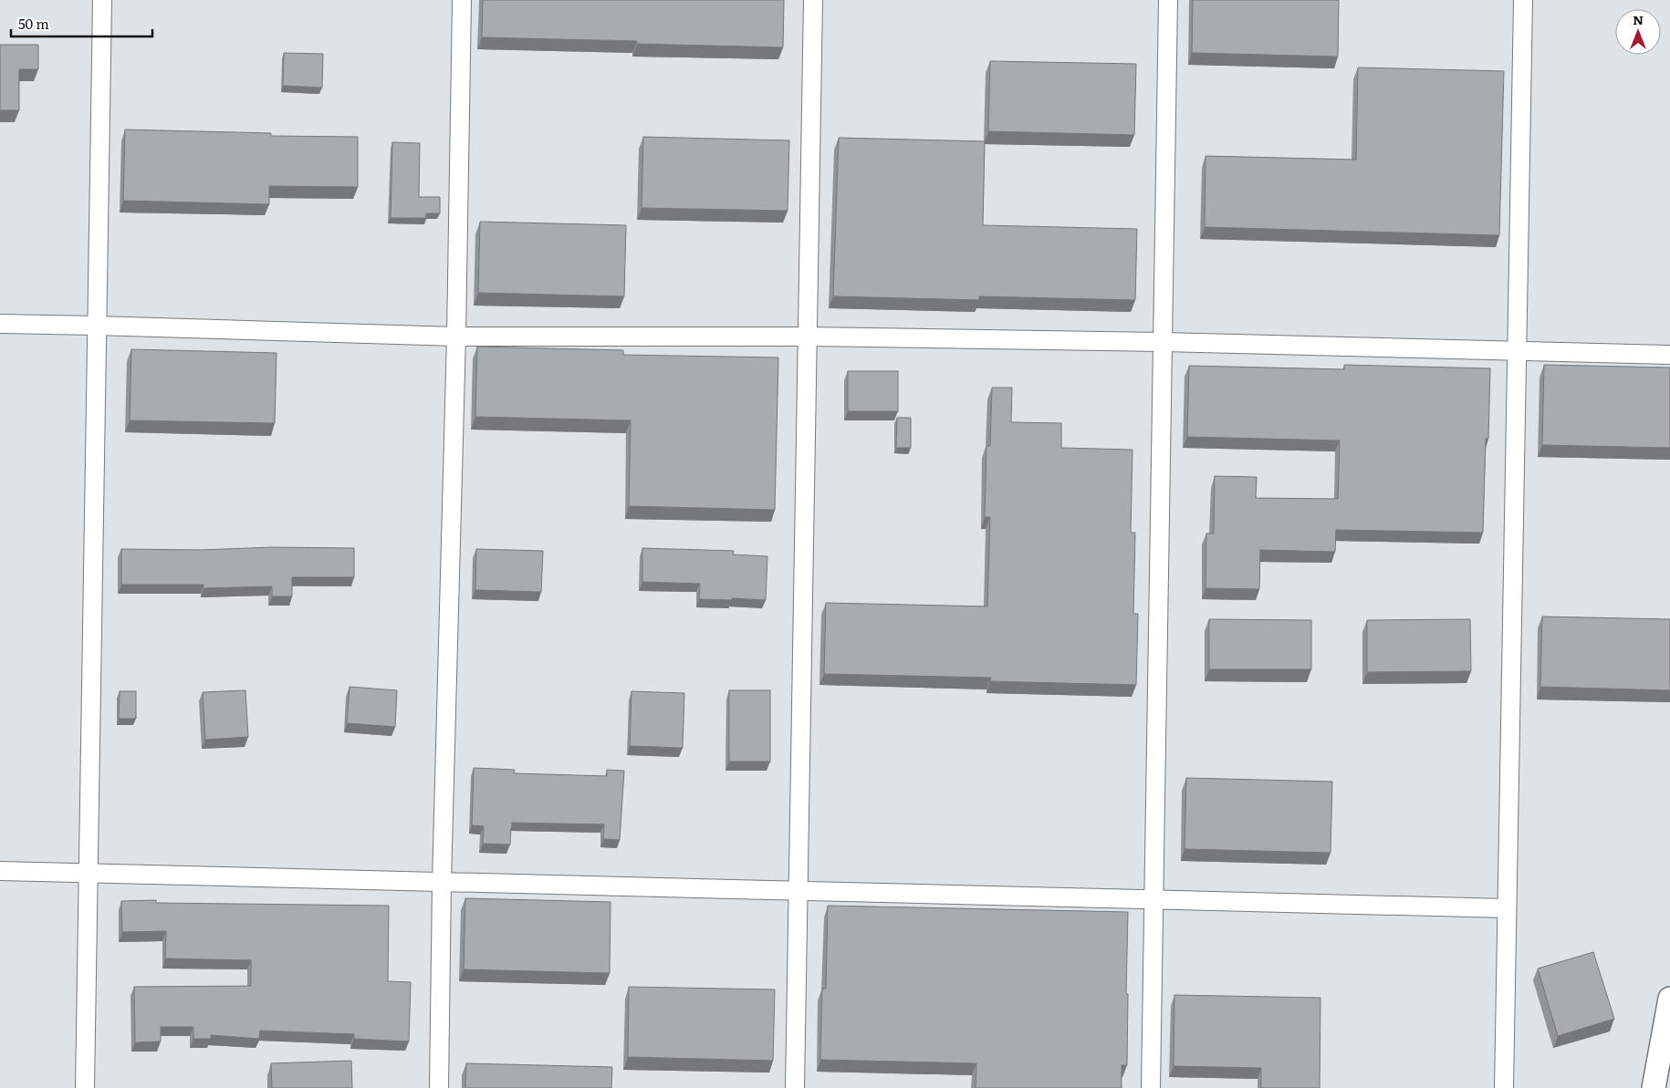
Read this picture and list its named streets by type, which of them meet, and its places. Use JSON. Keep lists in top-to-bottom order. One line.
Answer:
{"scale_bar":"50 m","north":"top"}
